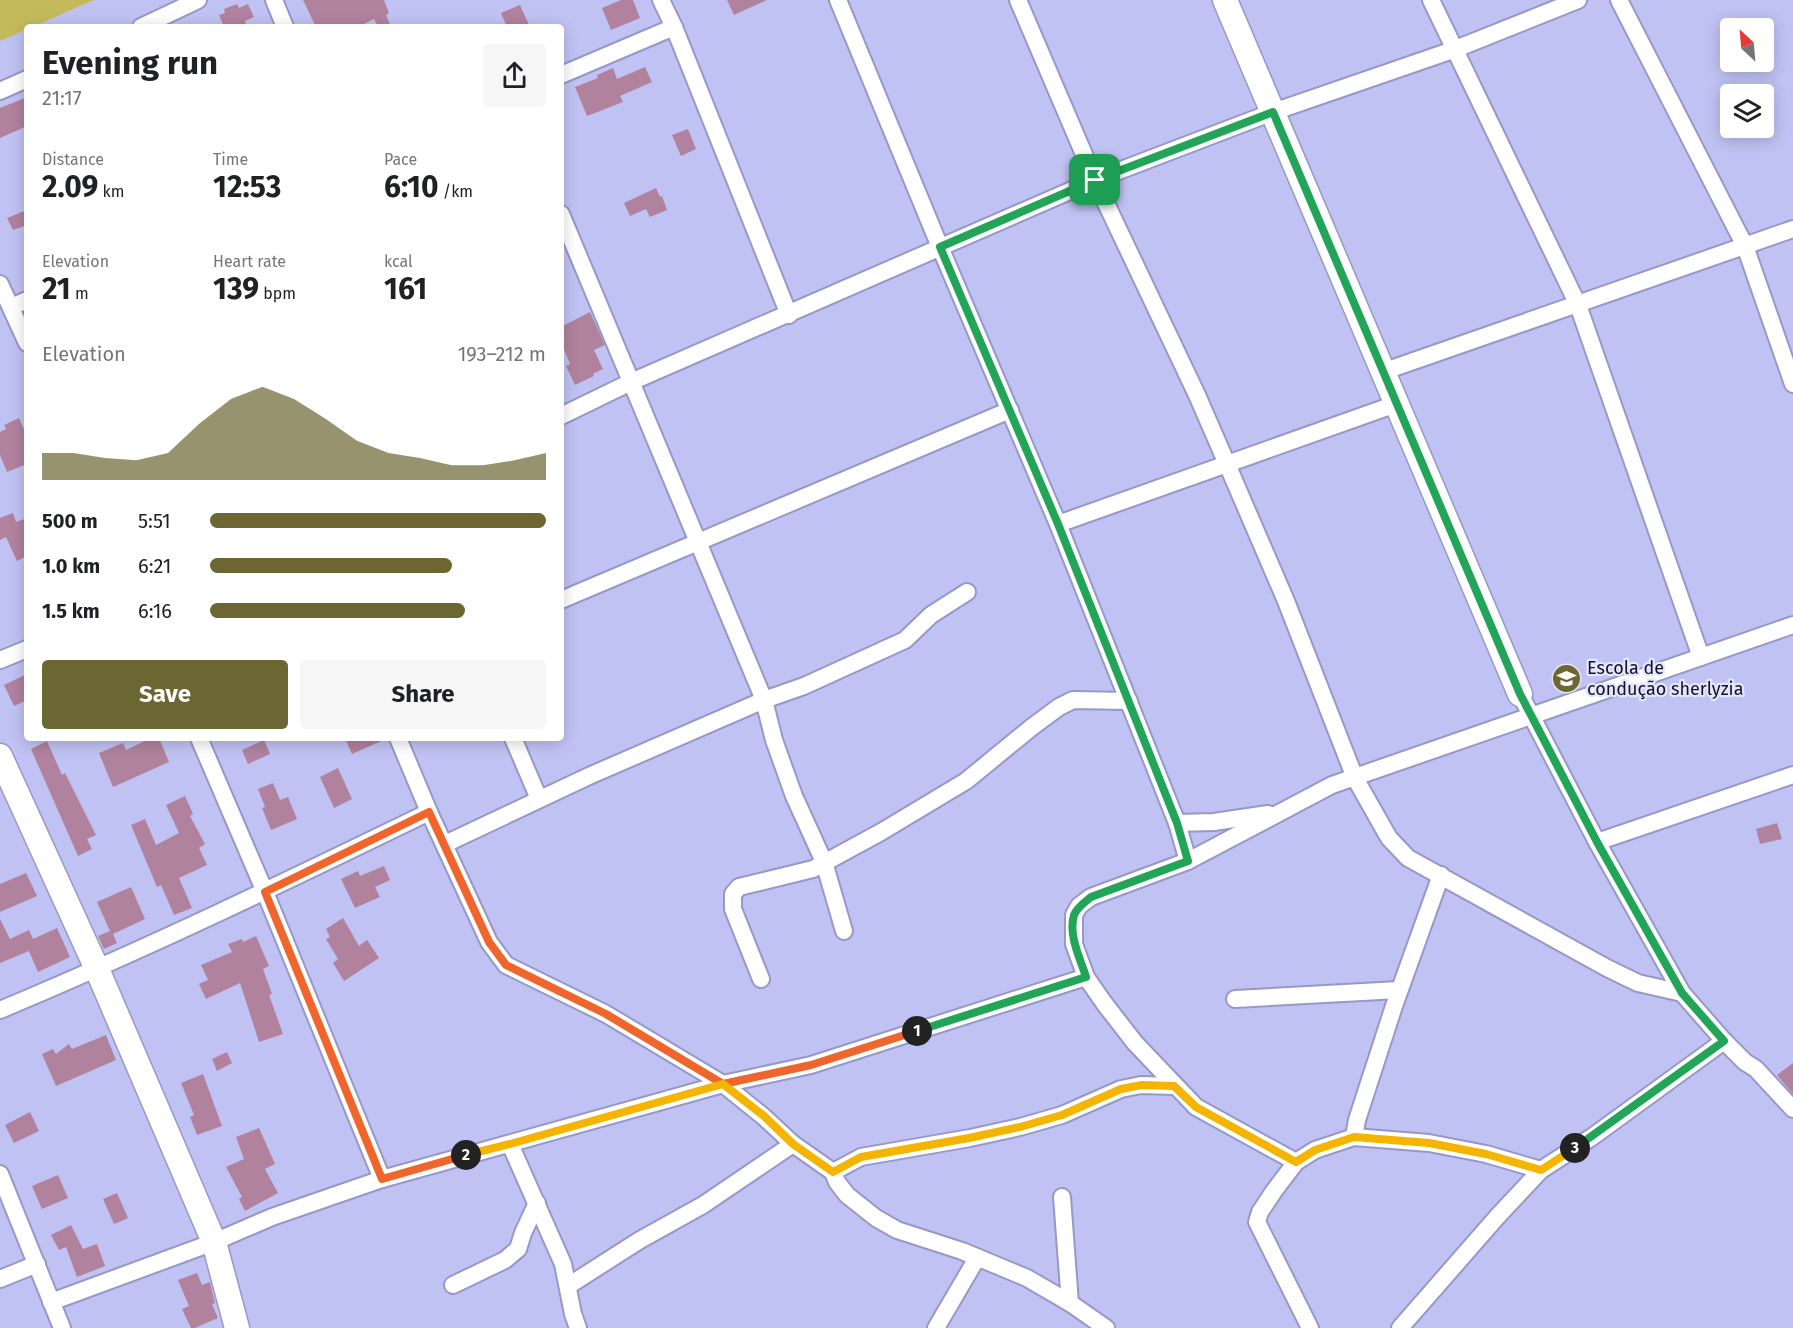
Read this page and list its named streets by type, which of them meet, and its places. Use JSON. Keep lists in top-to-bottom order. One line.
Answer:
{"places":{"school or university":["Escola de condução sherlyzia"]},"north":"top left","page":{"heading":["Evening run","21:17"],"stats":[["Distance","2.09 km"],["Time","12:53"],["Pace","6:10 /km"],["Elevation","21 m"],["Heart rate","139 bpm"],["kcal","161"]],"chart":["Elevation","193–212 m"],"list":[{"name":"500 m","note":"5:51"},{"name":"1.0 km","note":"6:21"},{"name":"1.5 km","note":"6:16"}],"buttons":["Save","Share"],"pins":["1","3","2"]}}
